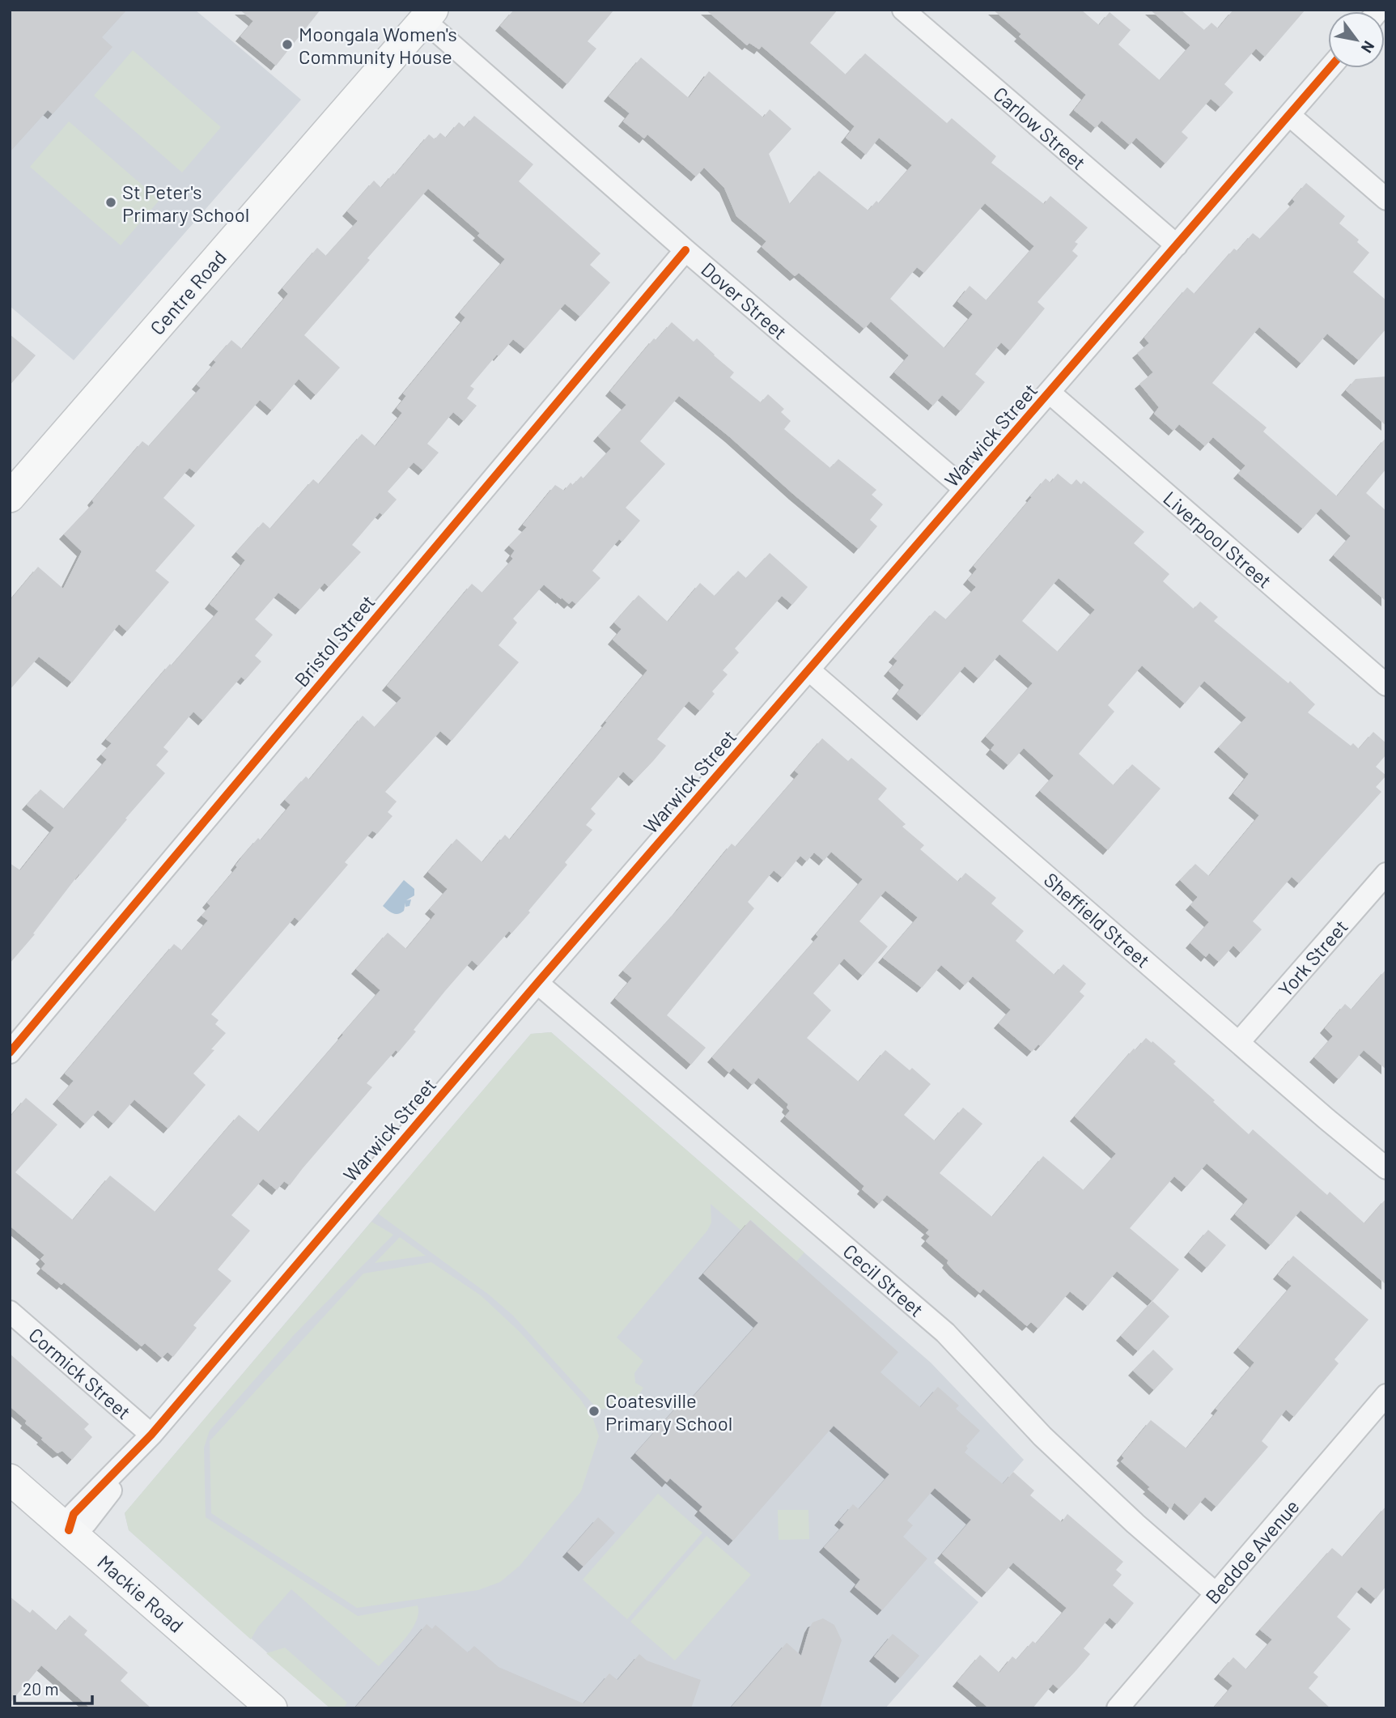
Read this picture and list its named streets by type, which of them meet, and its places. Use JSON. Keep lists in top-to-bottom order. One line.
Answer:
{"streets":{"main road":["Centre Road","Mackie Road"],"street":["Carlow Street","Dover Street","Warwick Street","Liverpool Street","Bristol Street","Sheffield Street","York Street","Cecil Street","Cormick Street","Beddoe Avenue"]},"crossings":[["Carlow Street","Warwick Street"],["Centre Road","Dover Street"],["Dover Street","Warwick Street"],["Dover Street","Bristol Street"],["Warwick Street","Liverpool Street"],["Warwick Street","Sheffield Street"],["Warwick Street","Cecil Street"],["Warwick Street","Cormick Street"],["Warwick Street","Mackie Road"],["Sheffield Street","York Street"],["Cecil Street","Beddoe Avenue"]],"places":["Moongala Women's Community House","St Peter's Primary School","Coatesville Primary School"],"scale_bar":"20 m","north":"bottom right"}
